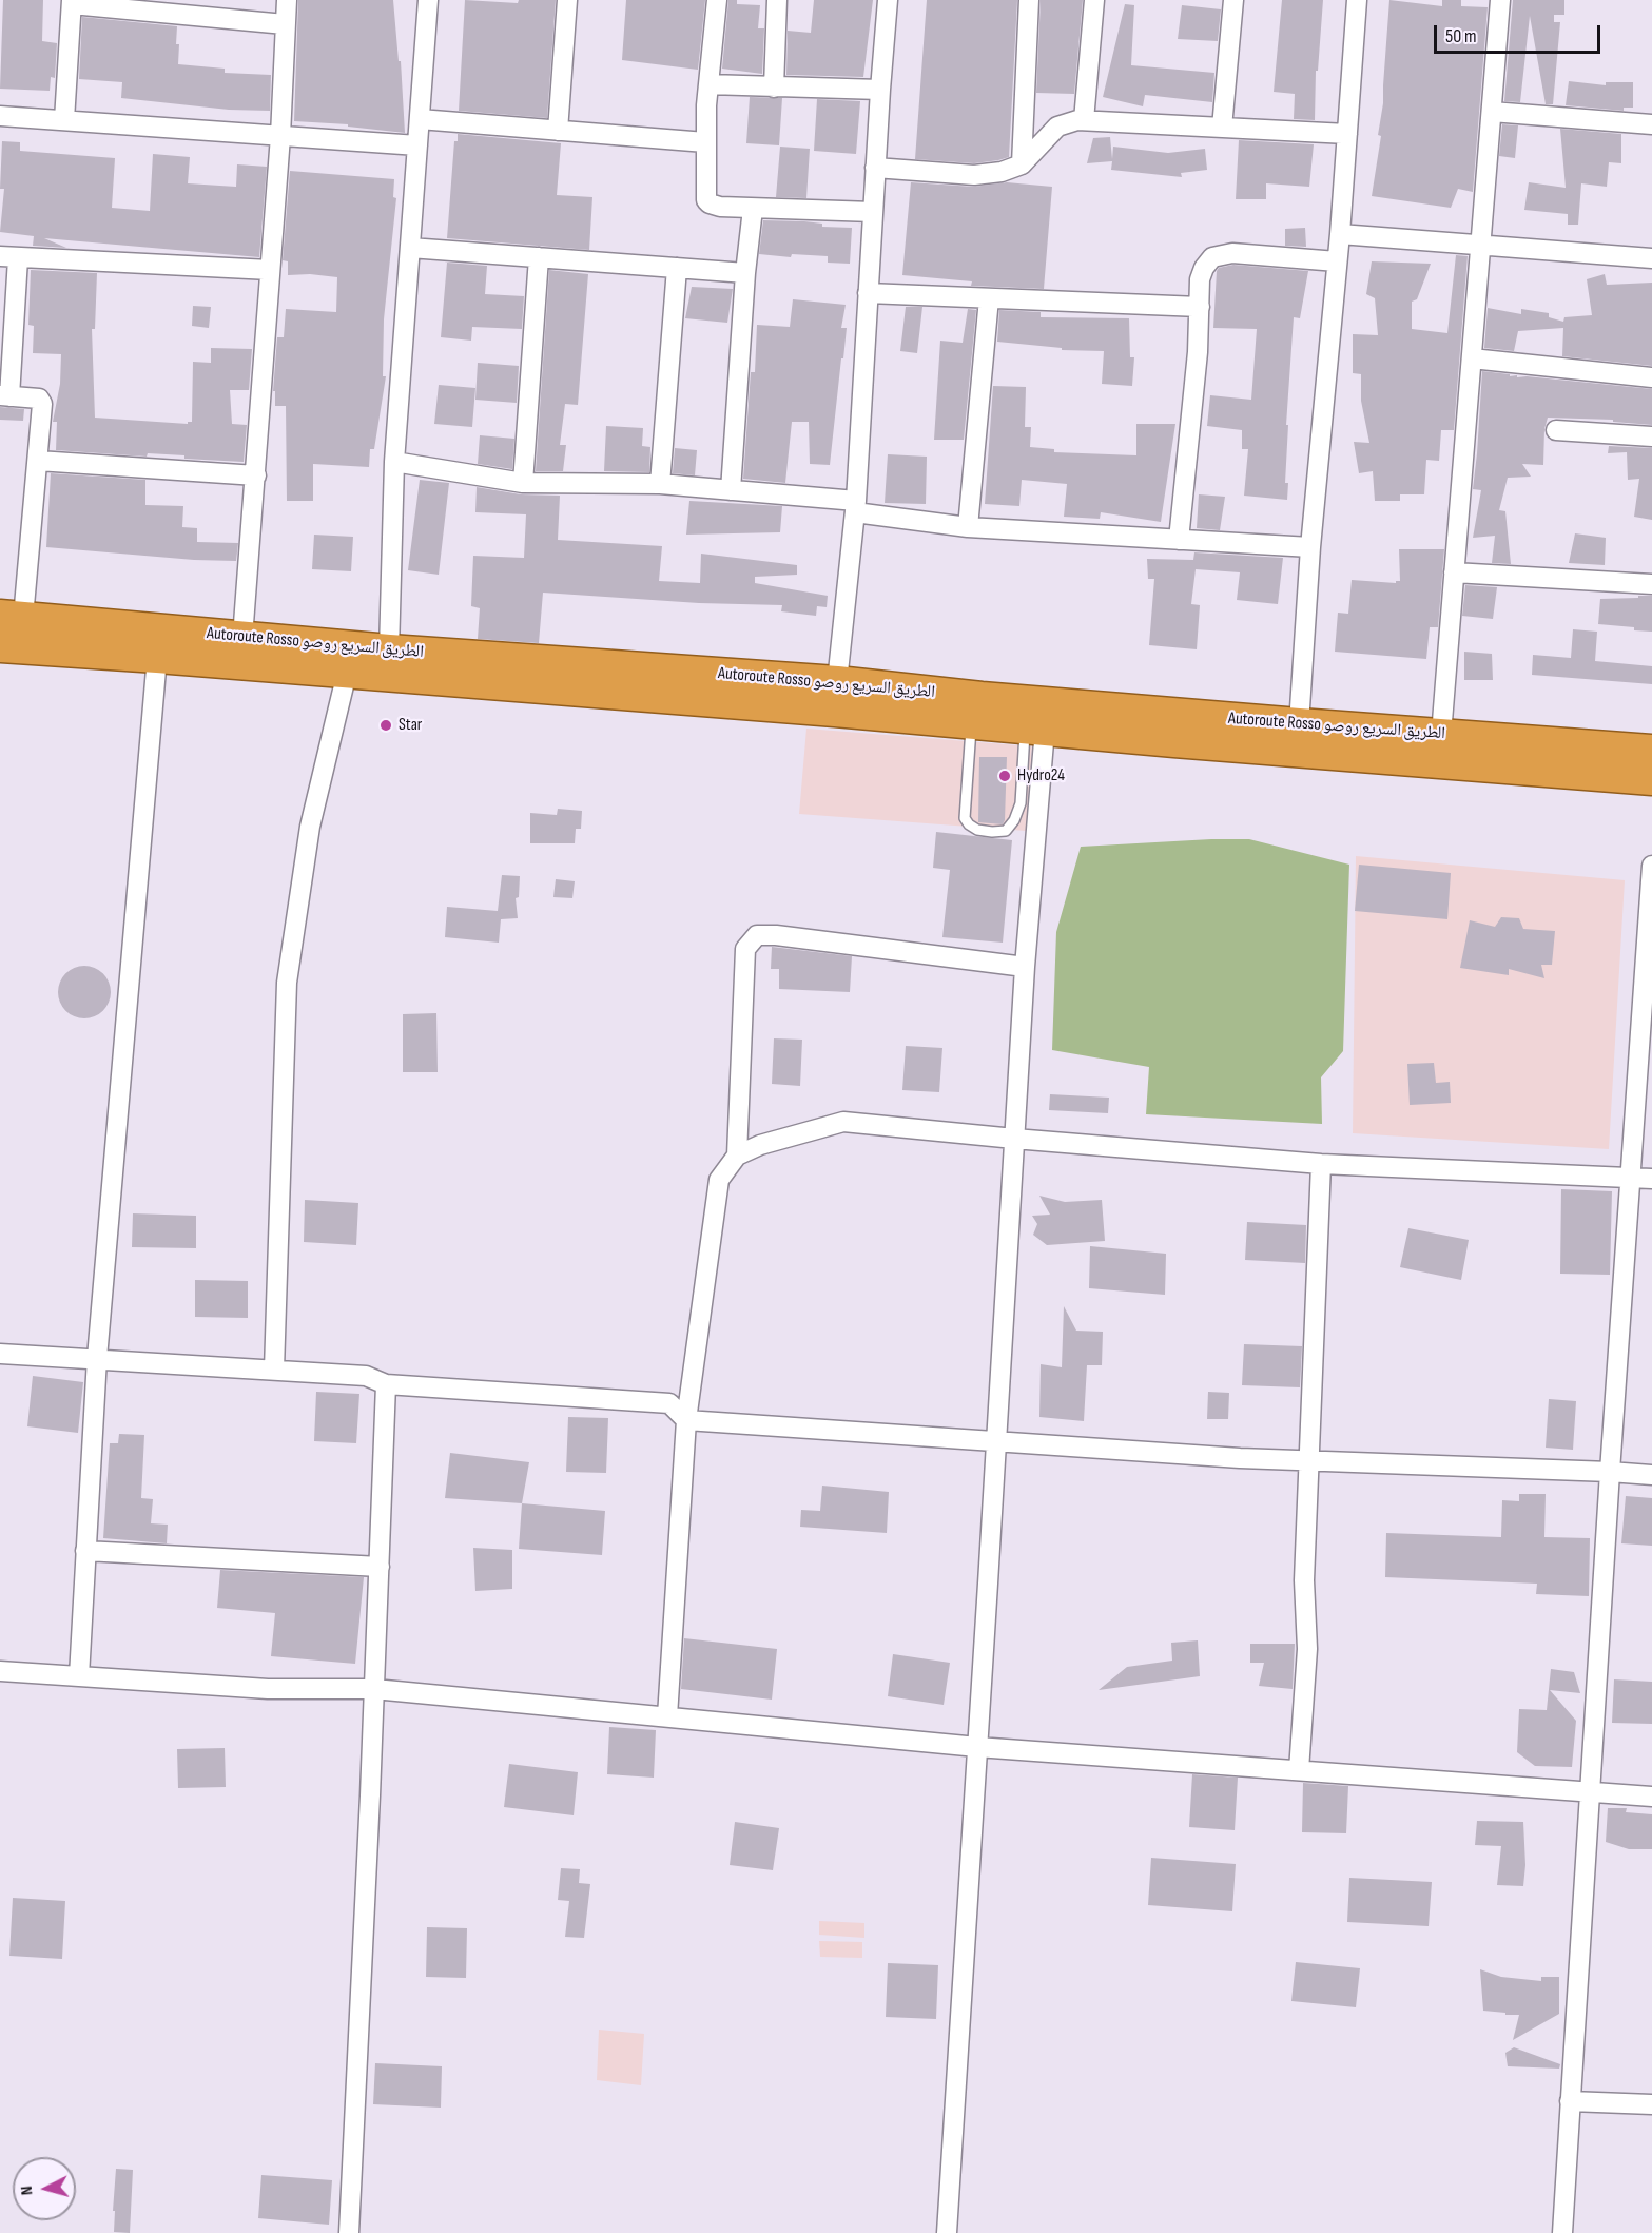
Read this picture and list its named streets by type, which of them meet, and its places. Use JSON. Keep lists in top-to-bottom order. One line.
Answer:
{"streets":{"highway":["Autoroute Rosso الطريق السريع روصو"]},"places":["Star","Hydro24"],"scale_bar":"50 m","north":"left"}
